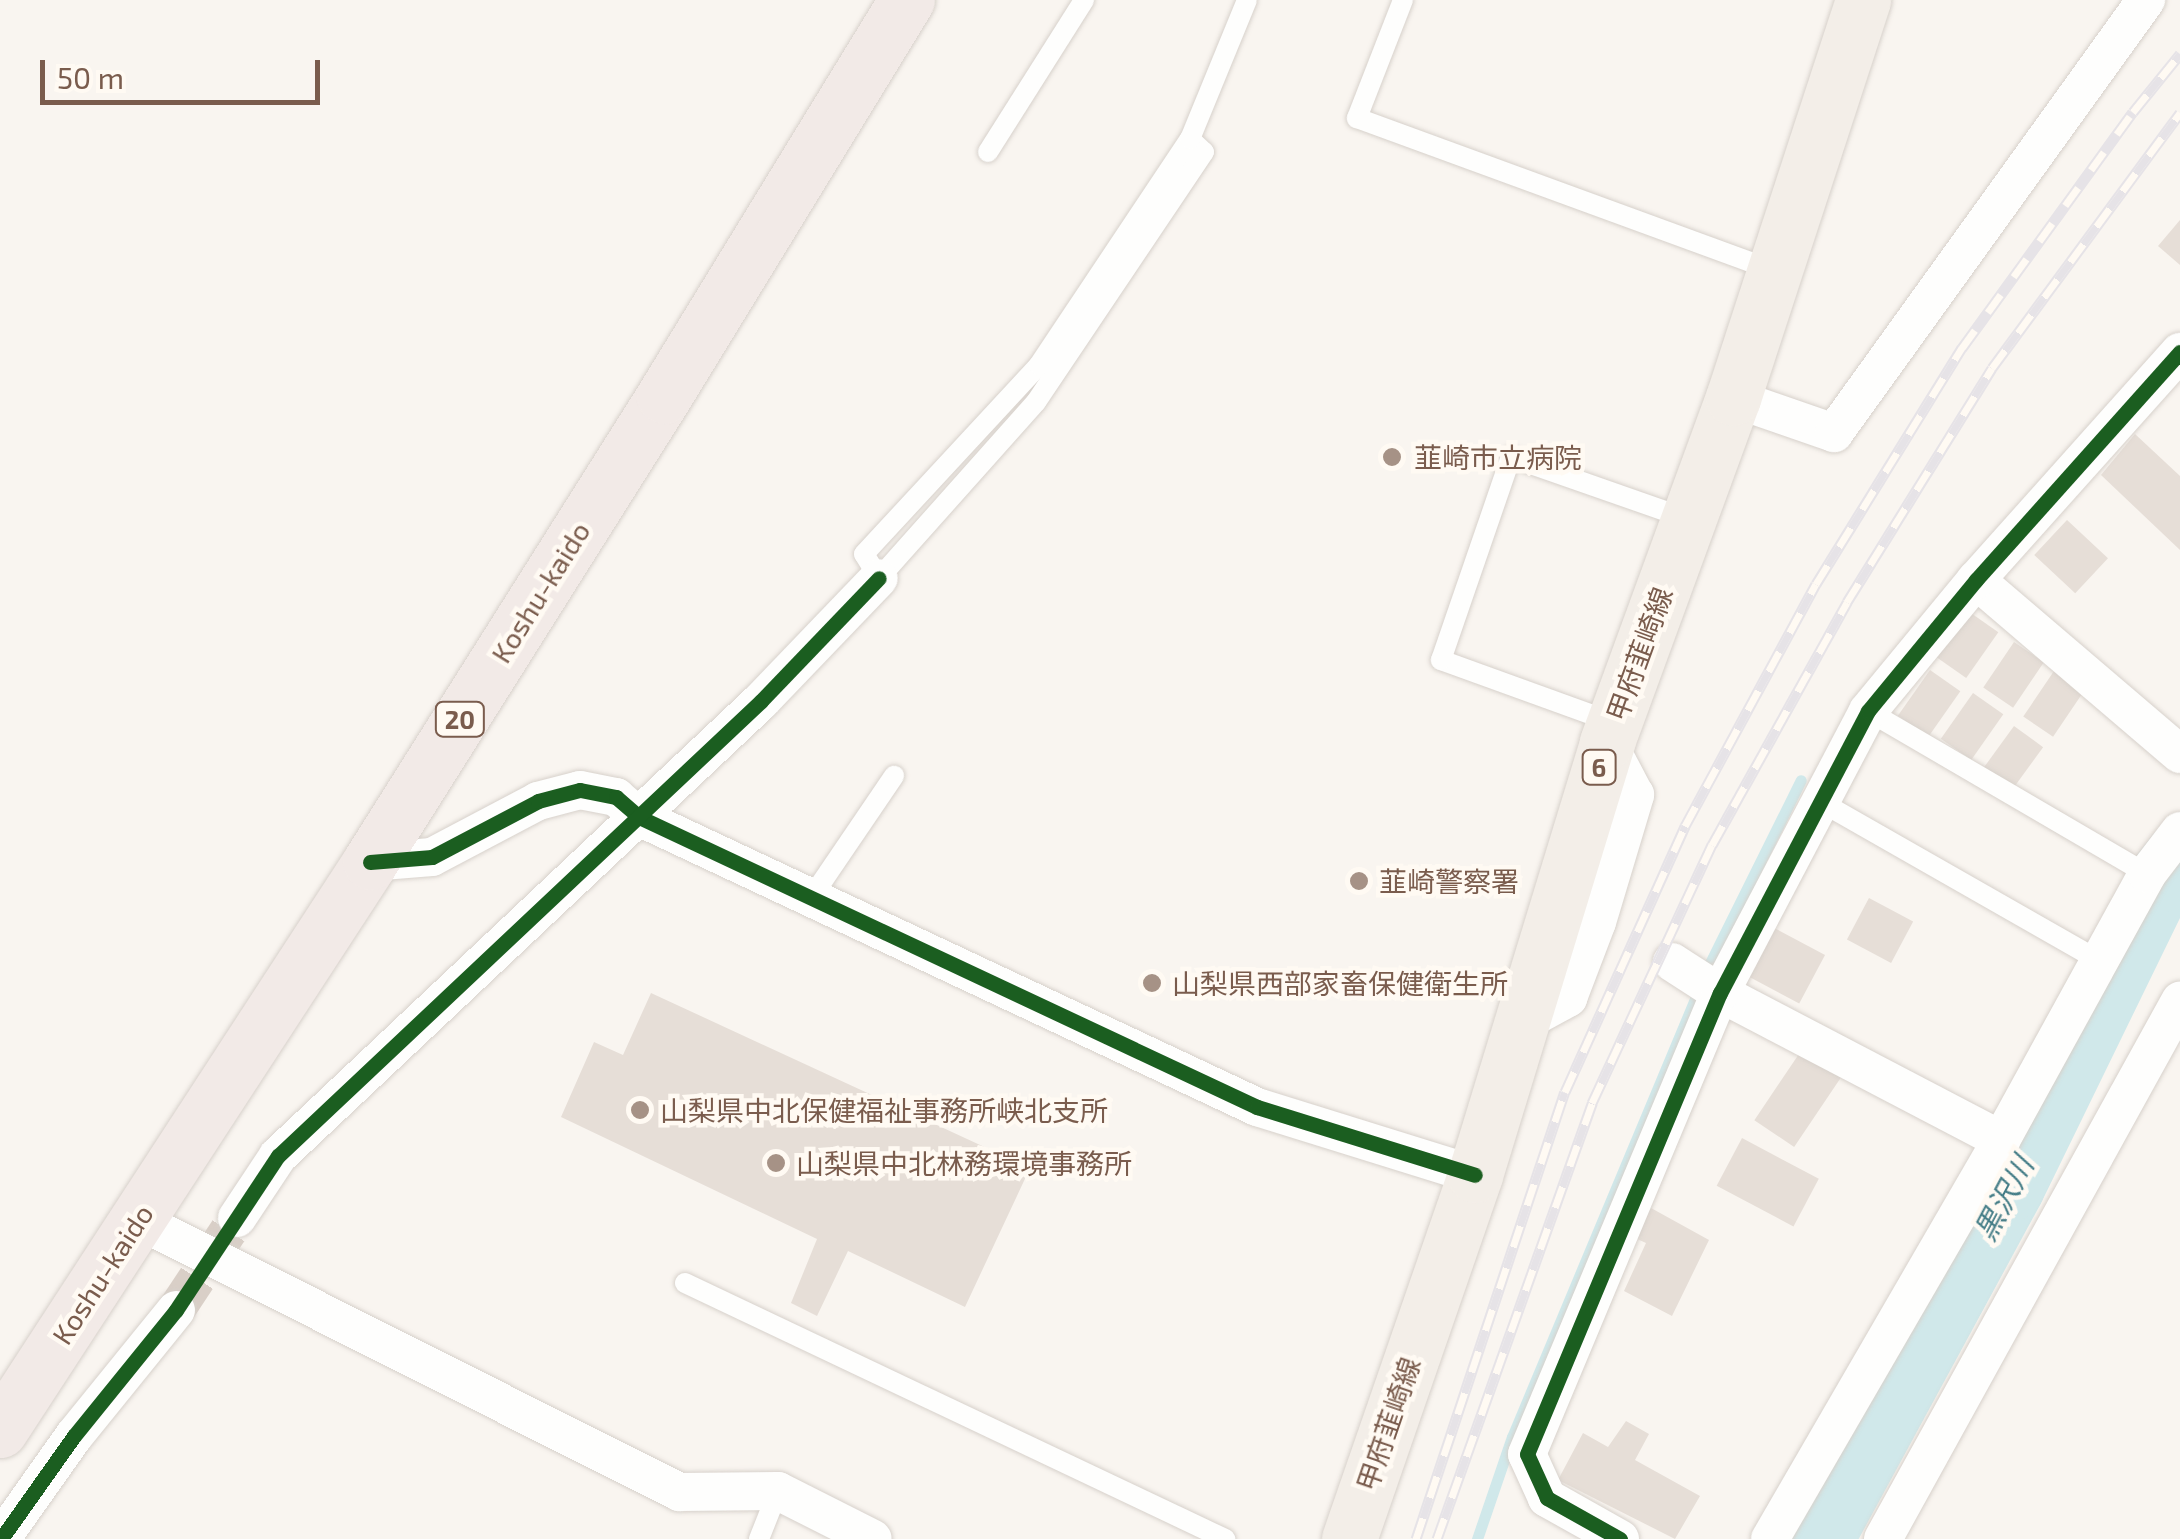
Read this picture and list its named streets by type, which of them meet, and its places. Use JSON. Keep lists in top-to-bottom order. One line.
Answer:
{"streets":{"highway":["Koshu-kaido","20"],"main road":["甲府韮崎線","6"]},"water":["黒沢川"],"places":["韮崎市立病院","韮崎警察署","山梨県西部家畜保健衛生所","山梨県中北保健福祉事務所峡北支所","山梨県中北林務環境事務所"],"scale_bar":"50 m"}
